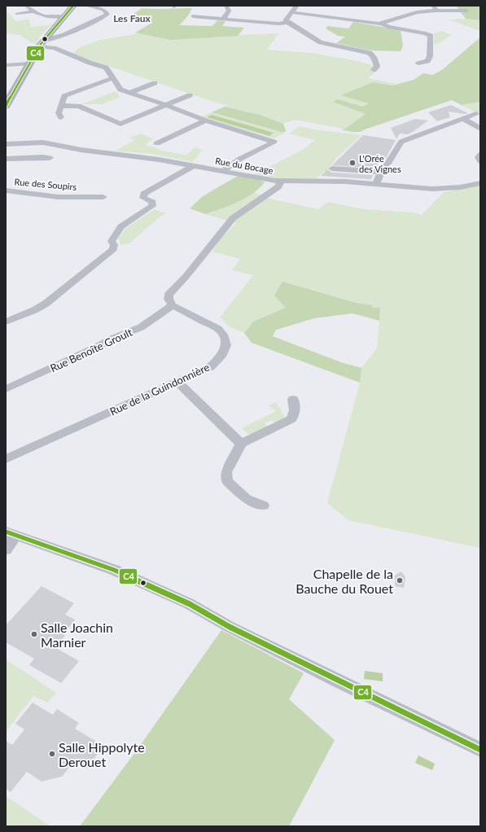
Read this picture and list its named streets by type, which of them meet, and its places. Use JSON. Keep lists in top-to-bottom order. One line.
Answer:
{"streets":{"street":["Rue du Bocage","Rue des Soupirs","Rue Benoîte Groult","Rue de la Guindonnière"]},"crossings":[["Rue Benoîte Groult","Rue de la Guindonnière"]],"districts":["Les Faux"],"places":["L'Orée des Vignes","Chapelle de la Bauche du Rouet","Salle Joachin Marnier","Salle Hippolyte Derouet"],"lines":["transit line C4"]}
